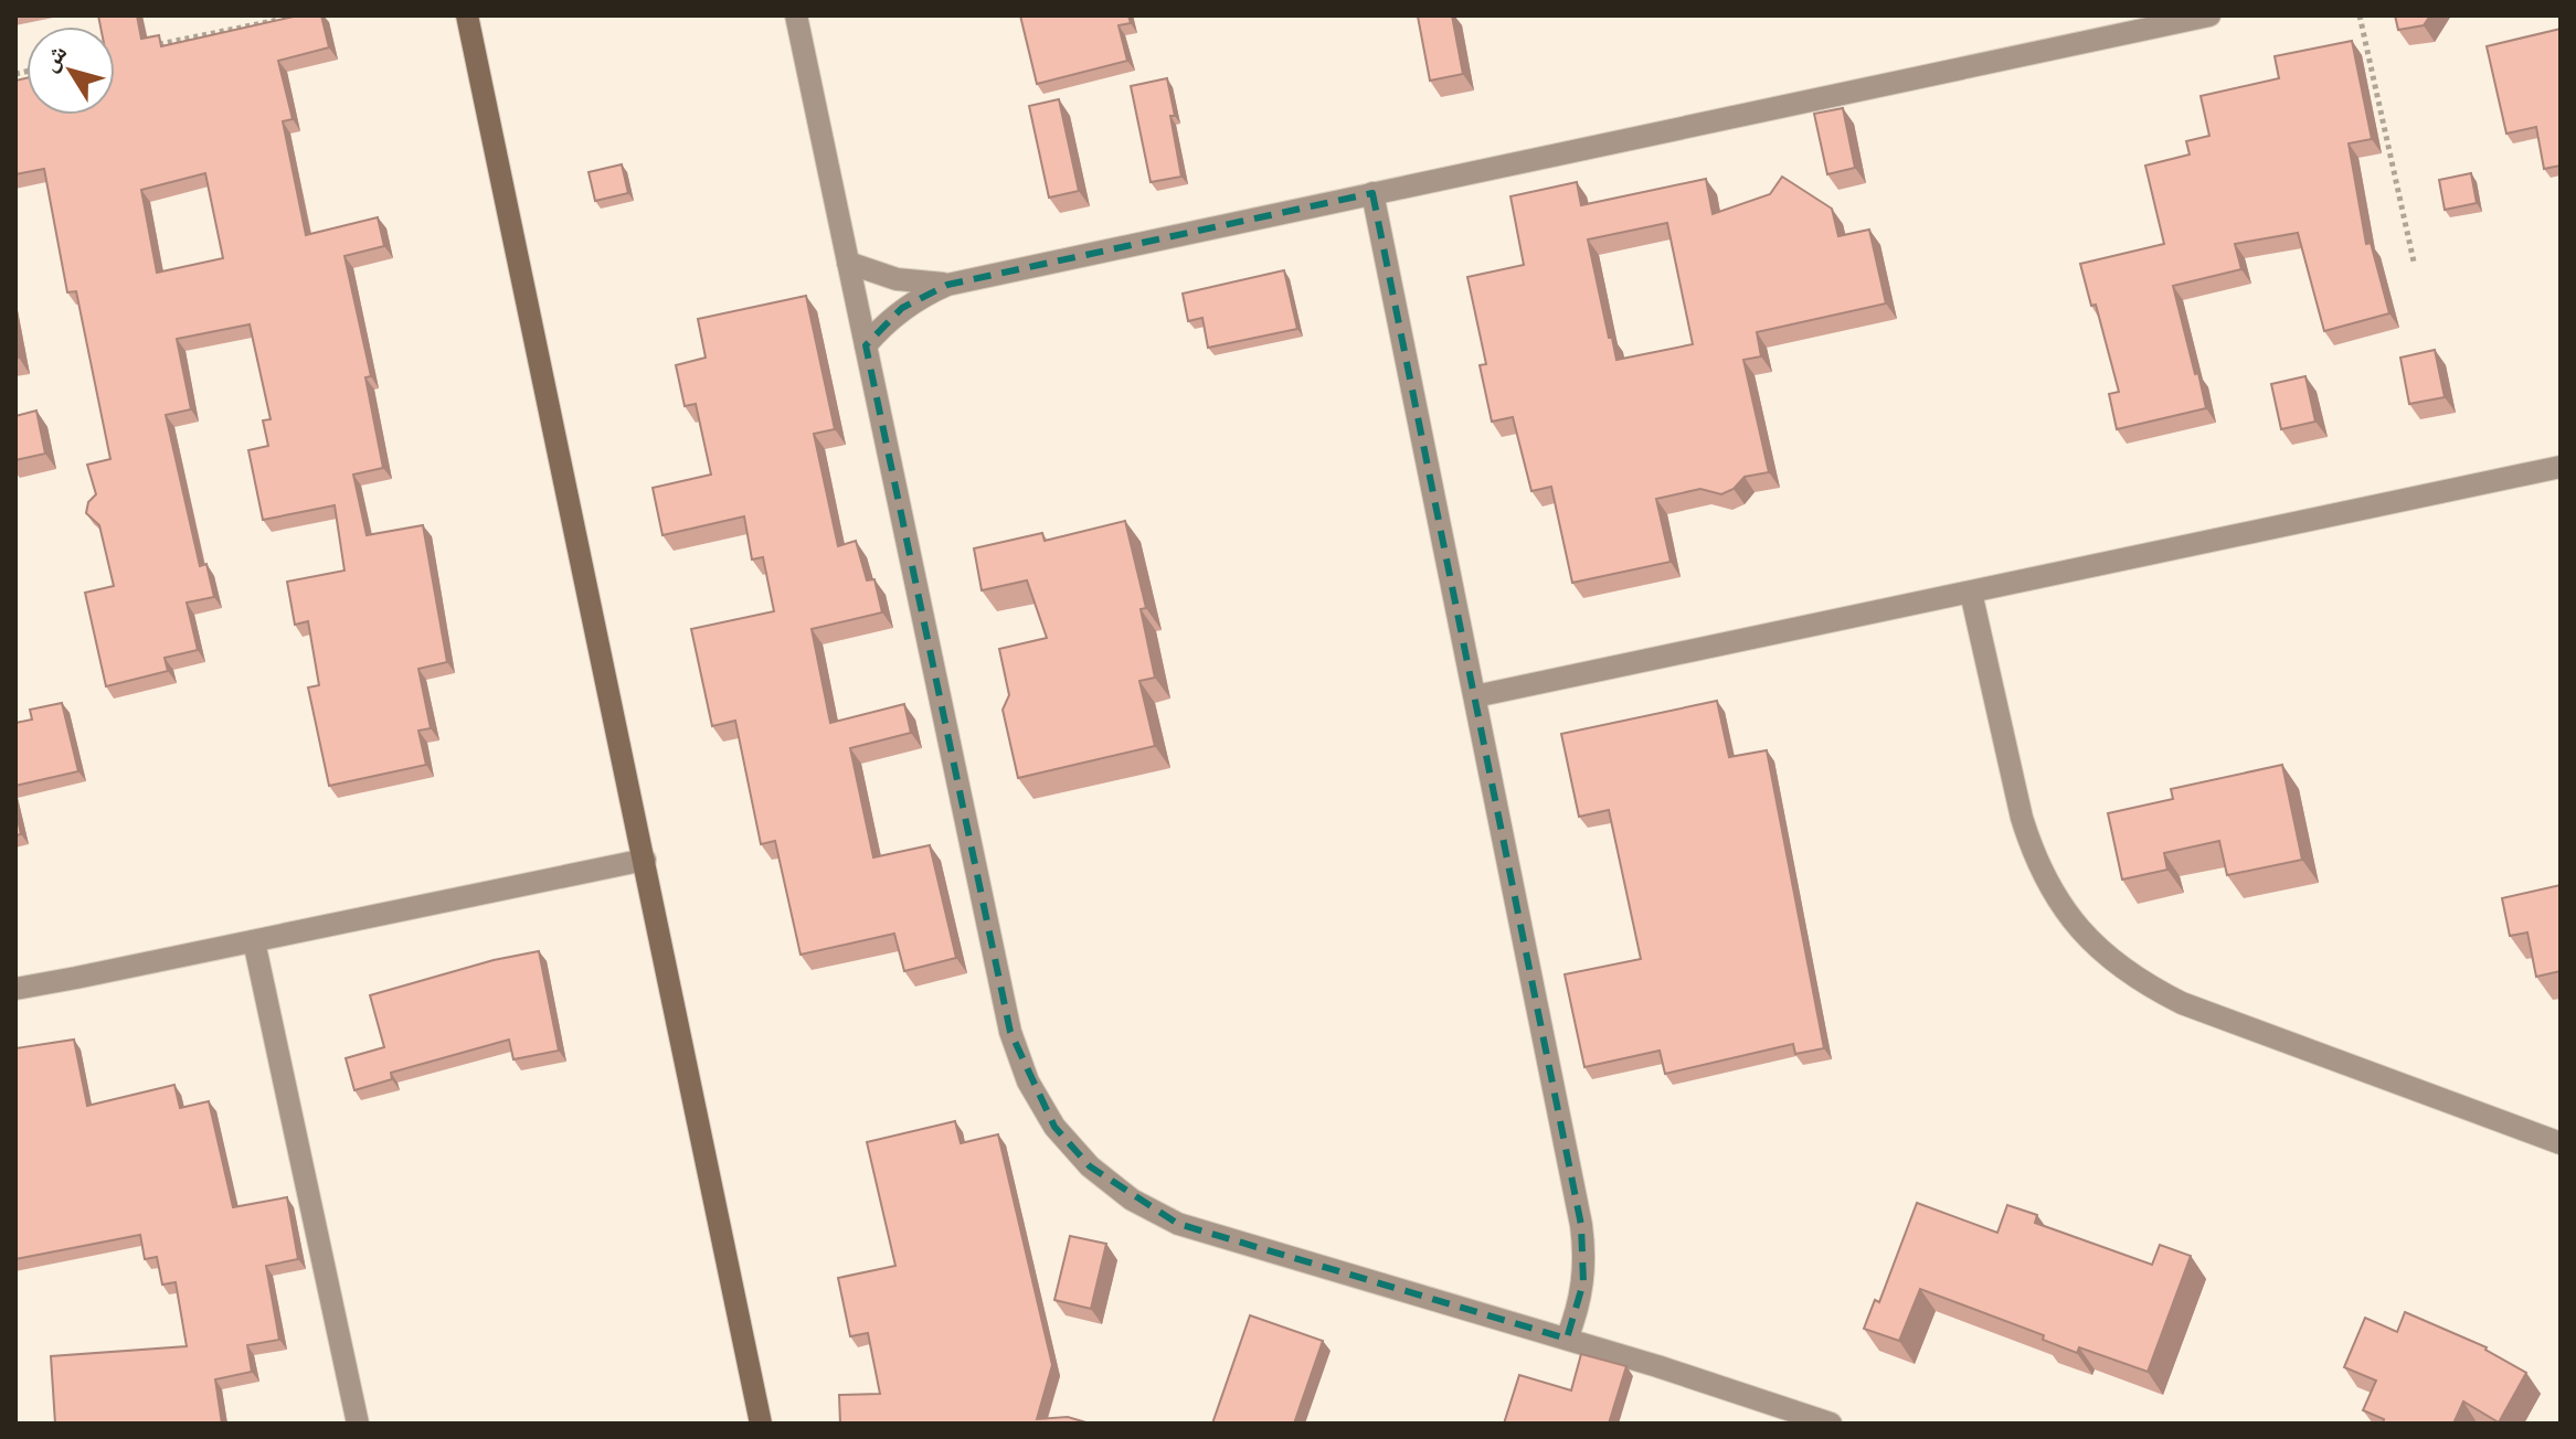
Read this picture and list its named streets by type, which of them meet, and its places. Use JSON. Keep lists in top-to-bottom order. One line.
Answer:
{"north":"top left"}
